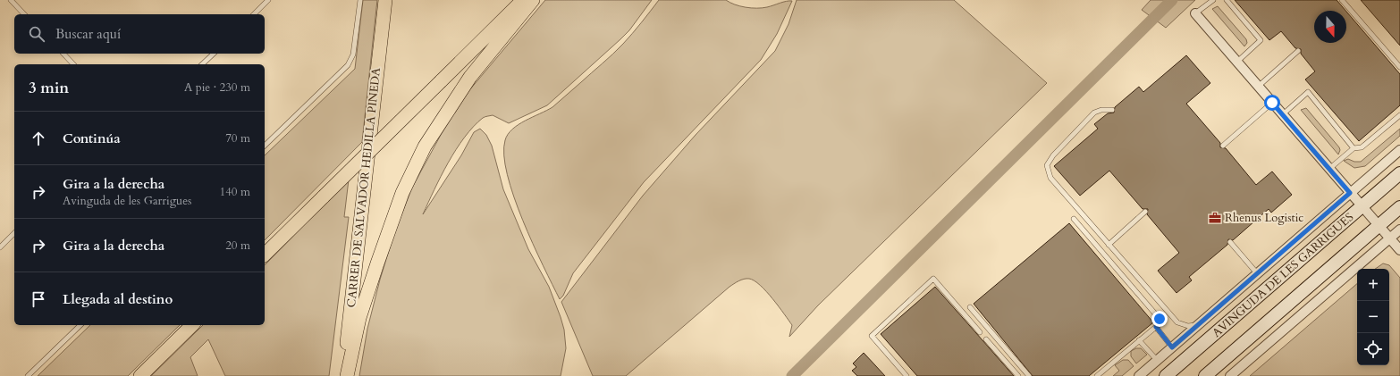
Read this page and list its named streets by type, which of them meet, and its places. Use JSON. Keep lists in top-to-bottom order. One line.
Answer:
{"streets":{"main road":["CARRER DE SALVADOR HEDILLA PINEDA"],"street":["AVINGUDA DE LES GARRIGUES"]},"places":{"office":["Rhenus Logistic"]},"north":"bottom","page":{"search":"Buscar aquí","heading":["3 min","A pie · 230 m"],"list":[["Continúa","70 m"],["Gira a la derecha","Avinguda de les Garrigues","140 m"],["Gira a la derecha","20 m"],"Llegada al destino"],"map_buttons":["+","−"]}}
